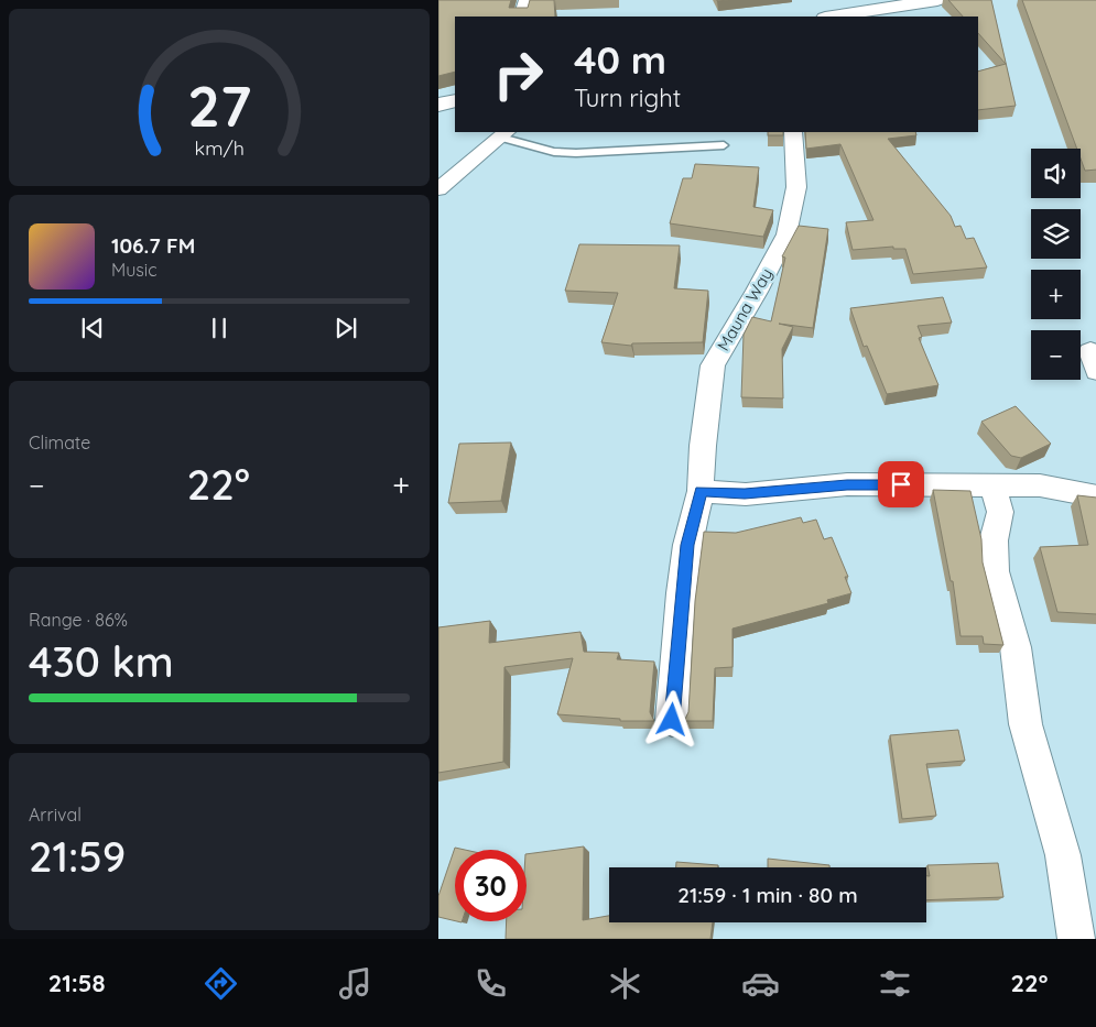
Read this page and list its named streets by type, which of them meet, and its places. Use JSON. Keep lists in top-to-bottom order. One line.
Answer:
{"streets":{"street":["Mauna Way"]},"page":{"turn":["40 m","Turn right"],"map_buttons":["+","−"],"song":["106.7 FM","Music"],"tile":["Climate",["Range · 86%","430 km"],["Arrival","21:59"]],"heat":["−","22°","+"],"limit":"30","trip":"21:59 · 1 min · 80 m","tabs":["21:58","22°"],"gauge":["27","km/h"]}}
